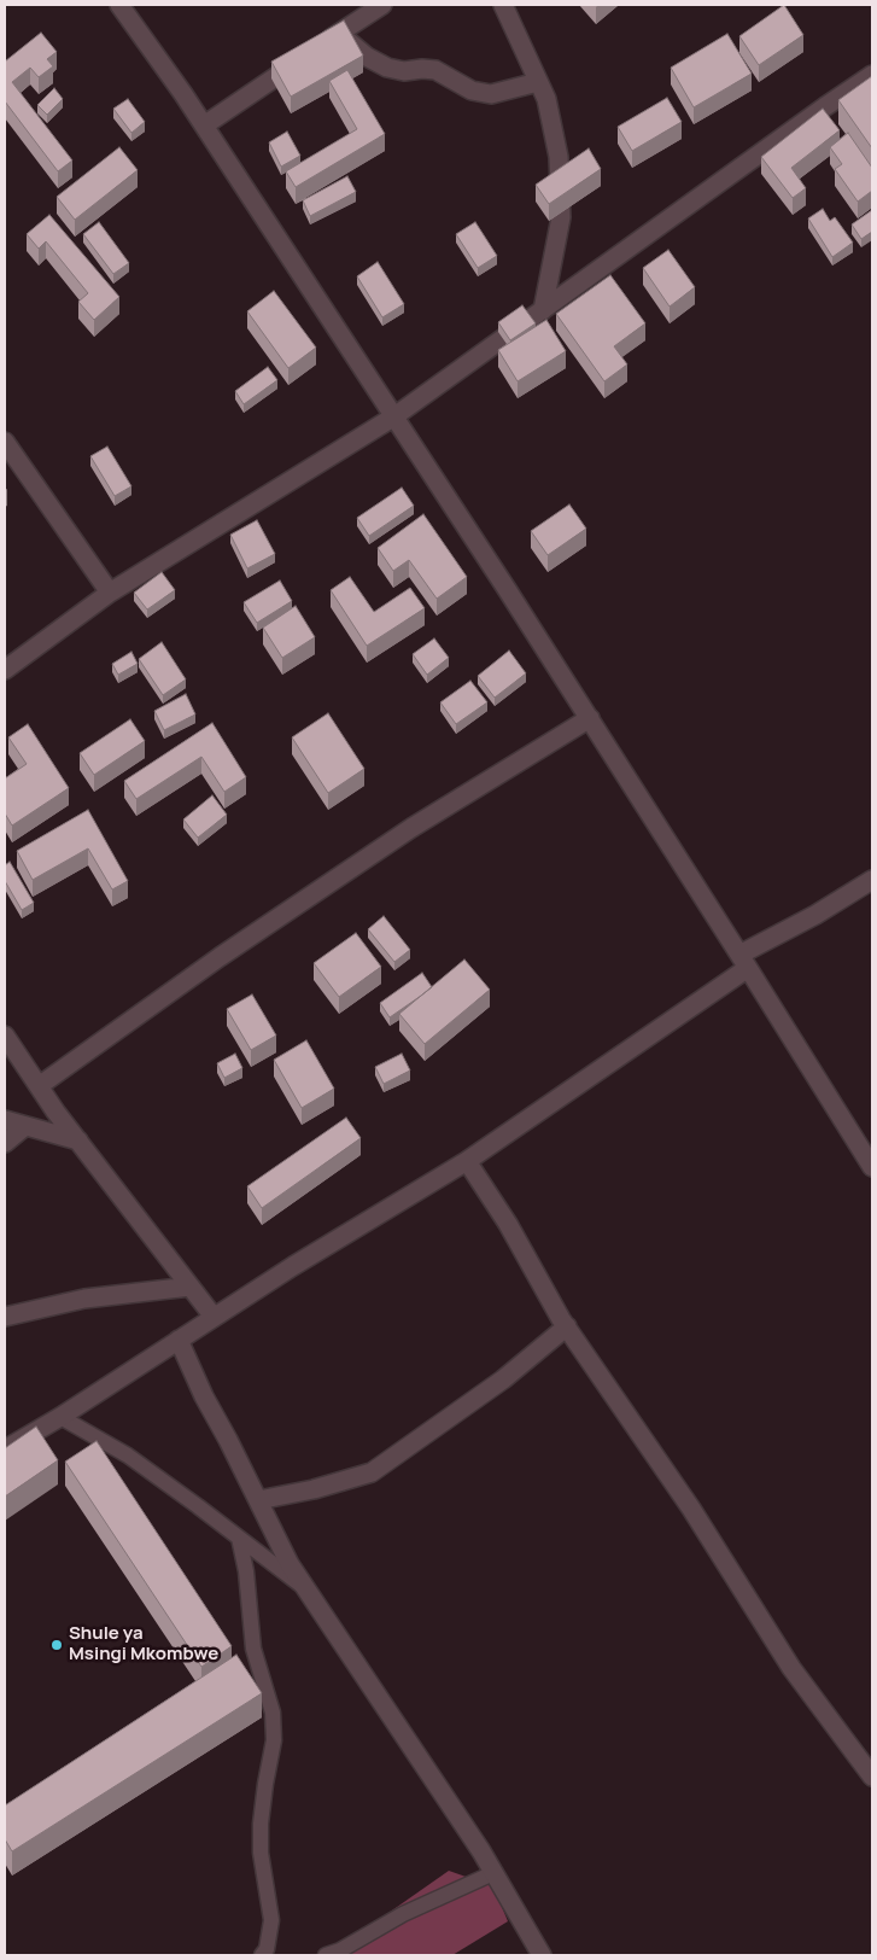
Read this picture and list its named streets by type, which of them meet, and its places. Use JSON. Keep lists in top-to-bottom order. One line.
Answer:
{"places":["Shule ya Msingi Mkombwe"]}
